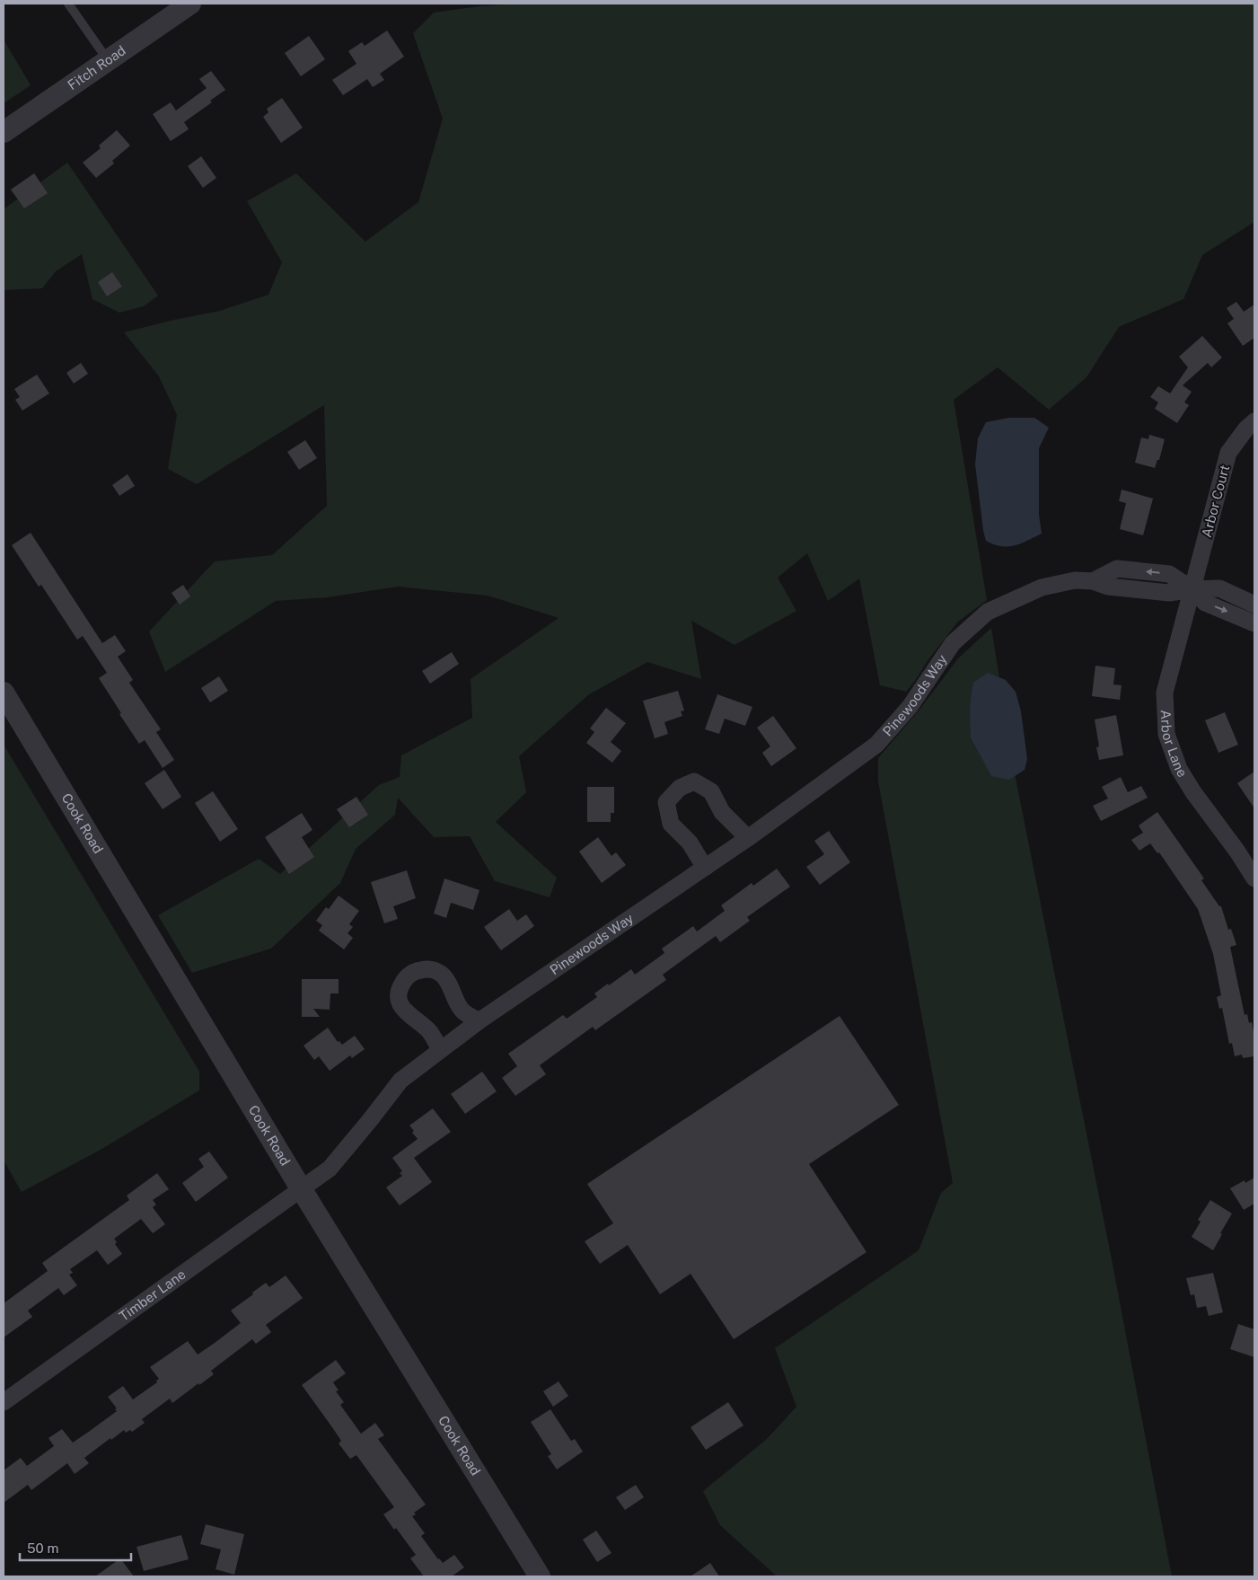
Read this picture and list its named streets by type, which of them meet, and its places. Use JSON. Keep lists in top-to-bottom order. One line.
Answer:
{"streets":{"street":["Fitch Road","Arbor Court","Pinewoods Way","Arbor Lane","Cook Road","Timber Lane"]},"crossings":[["Arbor Court","Pinewoods Way"],["Arbor Court","Arbor Lane"],["Pinewoods Way","Arbor Lane"],["Pinewoods Way","Cook Road"],["Pinewoods Way","Timber Lane"],["Cook Road","Timber Lane"]],"scale_bar":"50 m"}
